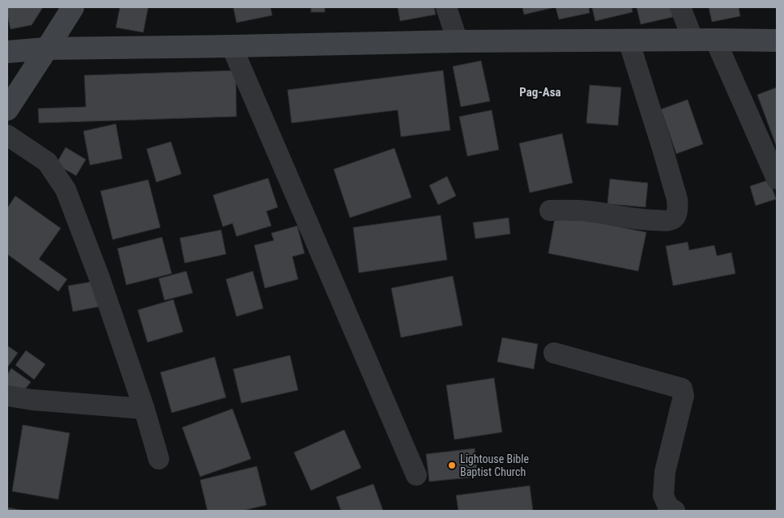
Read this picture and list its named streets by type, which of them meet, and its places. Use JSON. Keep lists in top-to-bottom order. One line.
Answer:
{"districts":["Pag-Asa"],"places":["Lightouse Bible Baptist Church"]}
